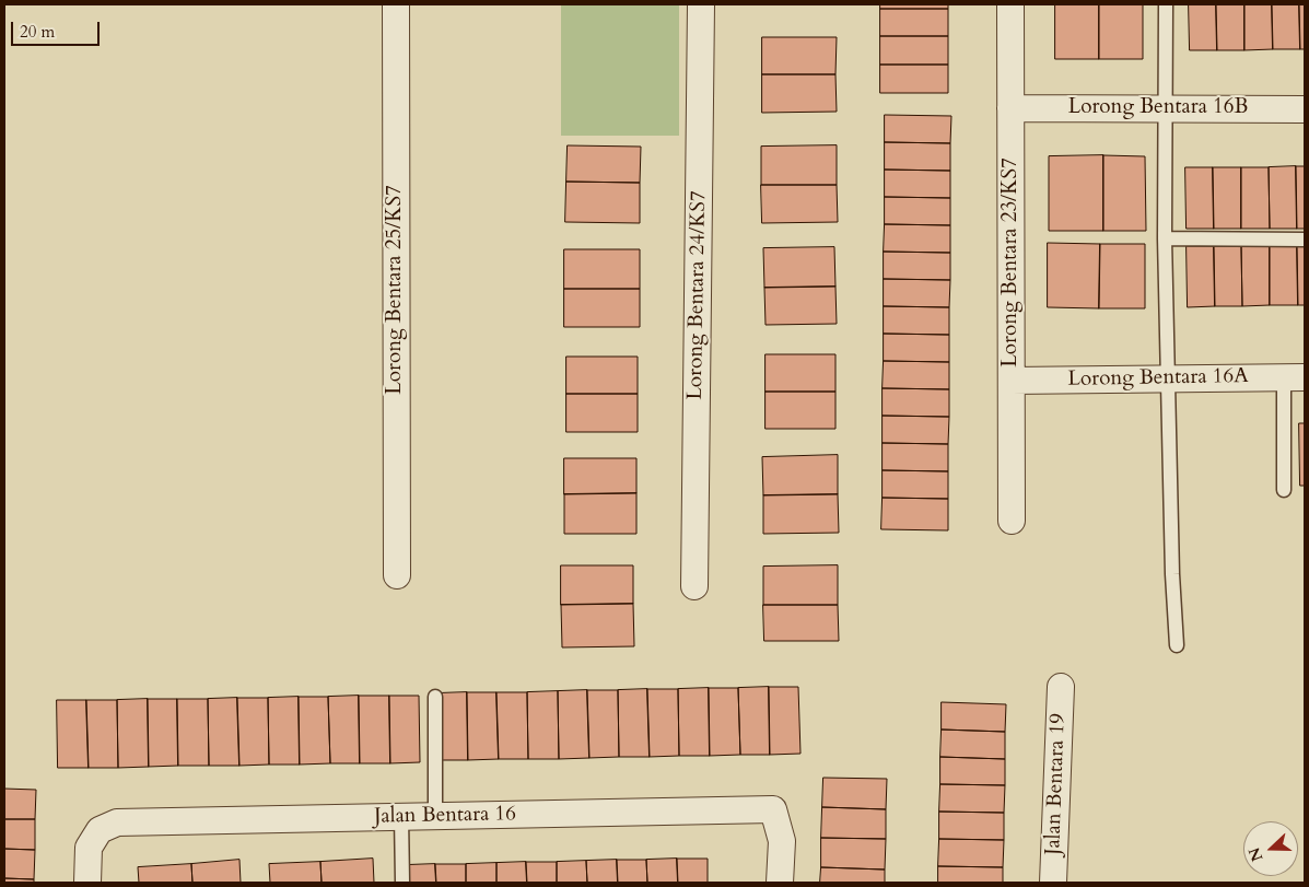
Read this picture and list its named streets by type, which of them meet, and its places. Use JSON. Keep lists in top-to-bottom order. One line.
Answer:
{"streets":{"street":["Lorong Bentara 16B","Lorong Bentara 23/KS7","Lorong Bentara 25/KS7","Lorong Bentara 24/KS7","Lorong Bentara 16A","Jalan Bentara 19","Jalan Bentara 16"]},"crossings":[["Lorong Bentara 16B","Lorong Bentara 23/KS7"],["Lorong Bentara 23/KS7","Lorong Bentara 16A"]],"scale_bar":"20 m","north":"left"}
